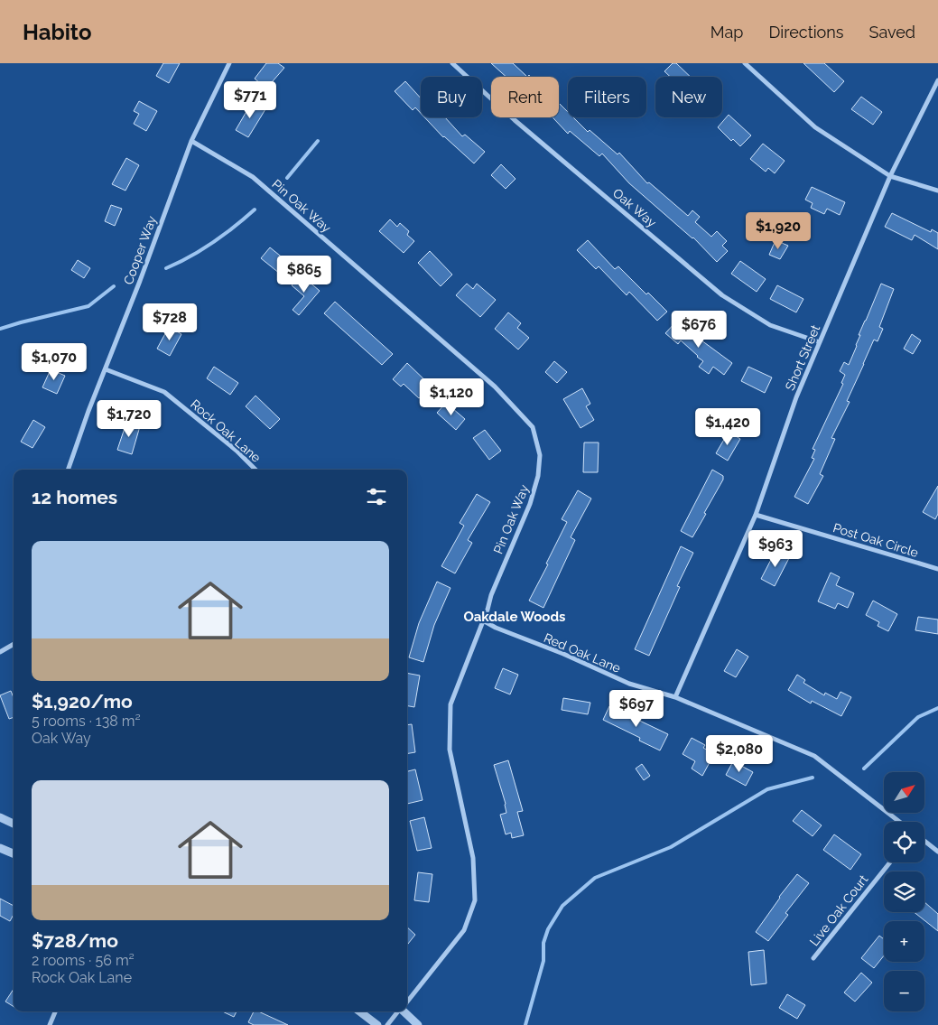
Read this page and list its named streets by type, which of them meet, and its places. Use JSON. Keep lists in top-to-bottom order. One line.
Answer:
{"streets":{"street":["Pin Oak Way","Oak Way","Cooper Way","Short Street","Rock Oak Lane","Post Oak Circle","Red Oak Lane","Live Oak Court"]},"crossings":[["Pin Oak Way","Cooper Way"],["Pin Oak Way","Red Oak Lane"],["Oak Way","Short Street"],["Cooper Way","Rock Oak Lane"],["Short Street","Post Oak Circle"],["Short Street","Red Oak Lane"]],"districts":["Oakdale Woods"],"north":"top right","page":{"header":"Habito","nav":["Map","Directions","Saved"],"chip":["Buy","Rent","Filters","New"],"price":["$771","$1,920","$865","$728","$676","$1,070","$1,120","$1,720","$1,420","$963","$697","$2,080"],"heading":"12 homes","list":[{"name":"$1,920/mo","note":"5 rooms · 138 m² · Oak Way"},{"name":"$728/mo","note":"2 rooms · 56 m² · Rock Oak Lane"}],"map_buttons":["+","−"]}}
